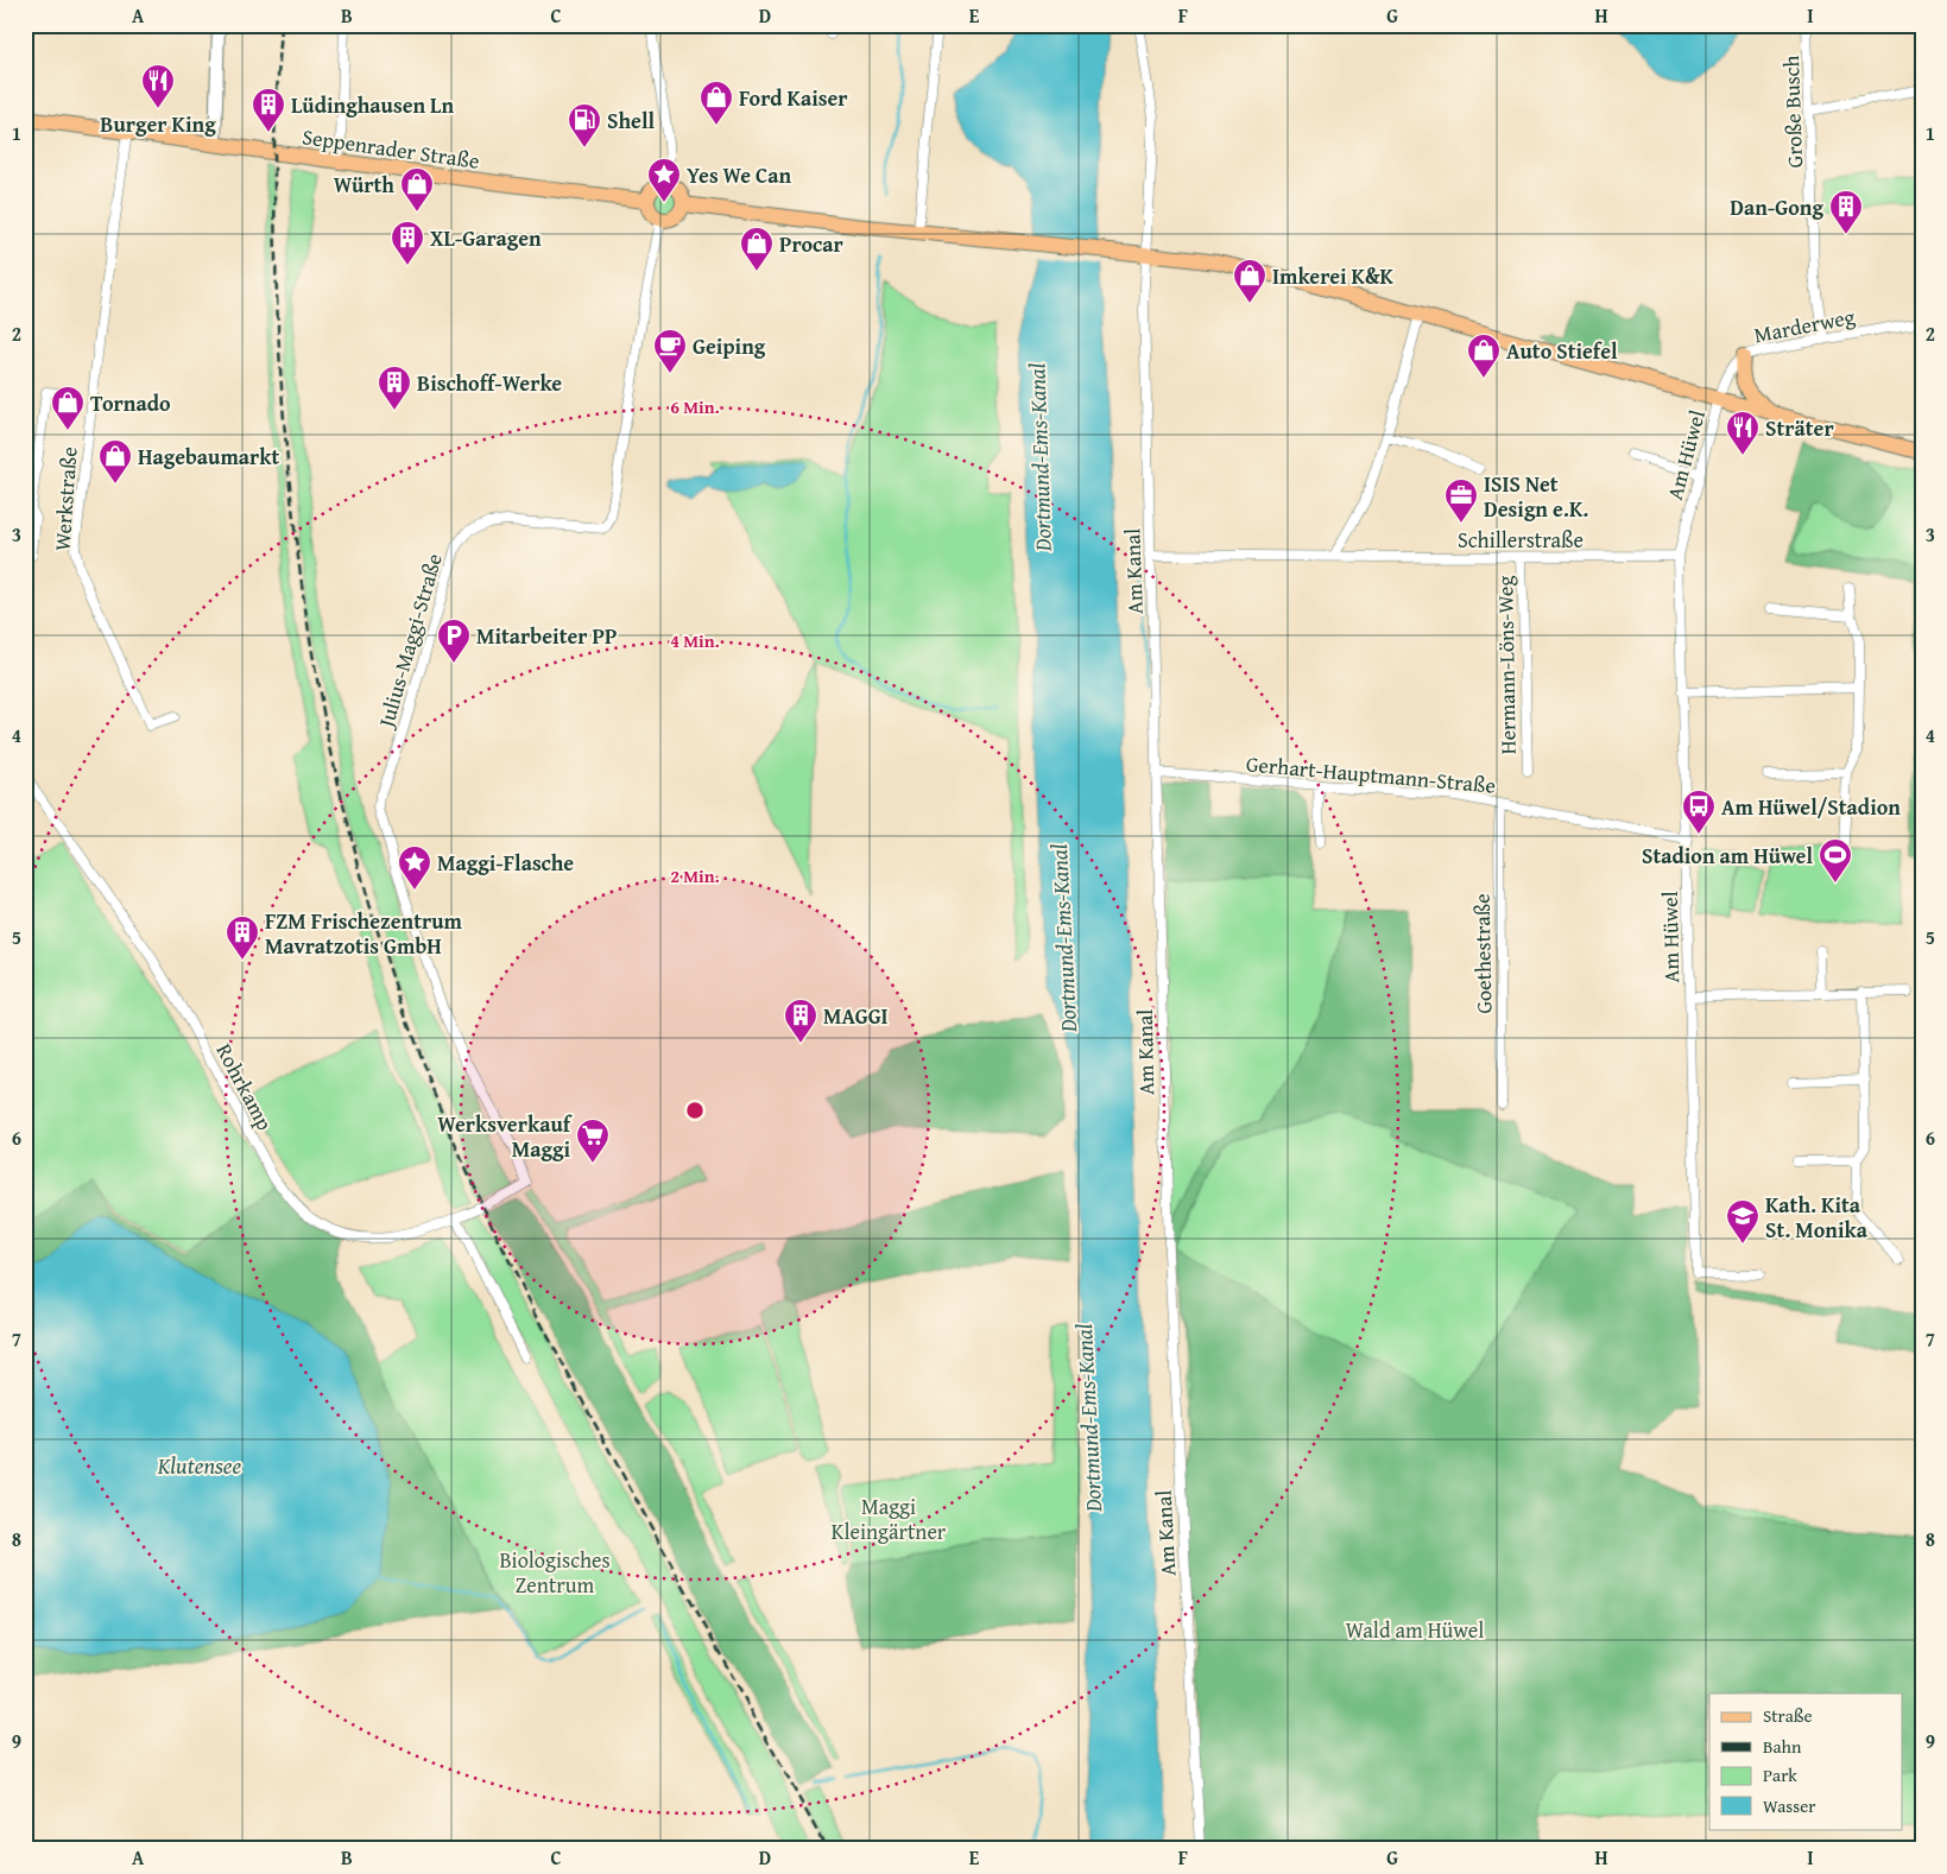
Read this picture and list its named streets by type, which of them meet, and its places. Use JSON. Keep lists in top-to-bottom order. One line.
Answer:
{"streets":{"main road":["Seppenrader Straße"],"street":["Große Busch","Marderweg","Am Hüwel","Werkstraße","Schillerstraße","Am Kanal","Julius-Maggi-Straße","Hermann-Löns-Weg","Gerhart-Hauptmann-Straße","Goethestraße","Rohrkamp"]},"crossings":[["Große Busch","Marderweg"],["Seppenrader Straße","Werkstraße"],["Seppenrader Straße","Julius-Maggi-Straße"],["Marderweg","Am Hüwel"],["Am Hüwel","Schillerstraße"],["Am Hüwel","Gerhart-Hauptmann-Straße"],["Schillerstraße","Hermann-Löns-Weg"],["Am Kanal","Gerhart-Hauptmann-Straße"],["Julius-Maggi-Straße","Rohrkamp"],["Gerhart-Hauptmann-Straße","Goethestraße"]],"water":["Dortmund-Ems-Kanal","Klutensee"],"parks":["Maggi Kleingärtner","Biologisches Zentrum","Wald am Hüwel"],"places":{"restaurant":["Burger King","Sträter"],"shop":["Ford Kaiser","Würth","Procar","Imkerei K&K","Auto Stiefel","Tornado","Hagebaumarkt"],"building":["Lüdinghausen Ln","Dan-Gong","XL-Garagen","Bischoff-Werke","FZM Frischezentrum Mavratzotis GmbH","MAGGI"],"fuel station":["Shell"],"place":["Yes We Can","Maggi-Flasche"],"cafe":["Geiping"],"office":["ISIS Net Design e.K."],"parking":["Mitarbeiter PP"],"bus stop":["Am Hüwel/Stadion"],"sports":["Stadion am Hüwel"],"supermarket":["Werksverkauf Maggi"],"school or university":["Kath. Kita St. Monika"]},"legend":["Straße","Bahn","Park","Wasser"],"grid":{"columns":["A","B","C","D","E","F","G","H","I"],"rows":["1","2","3","4","5","6","7","8","9"]},"rings":["6 Min.","4 Min.","2 Min."]}
